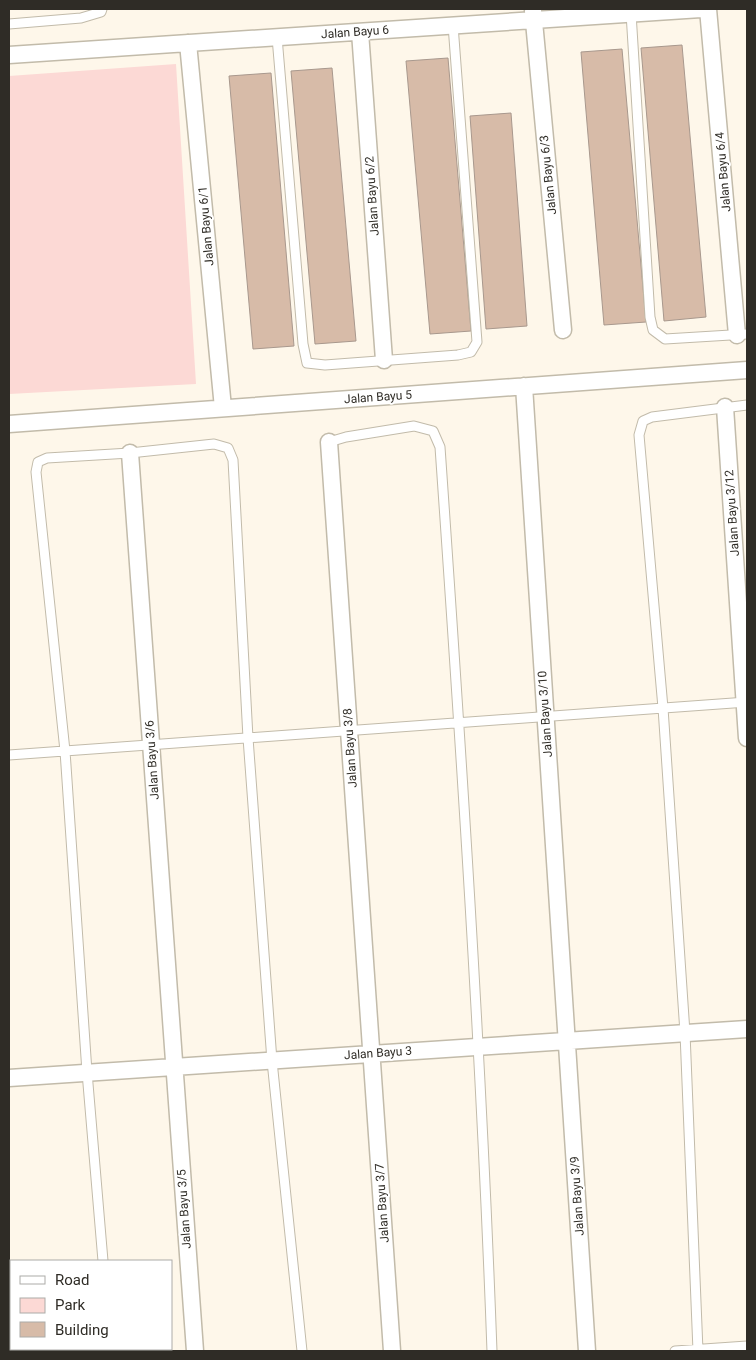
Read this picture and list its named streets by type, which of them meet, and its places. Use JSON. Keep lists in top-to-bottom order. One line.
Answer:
{"streets":{"street":["Jalan Bayu 6","Jalan Bayu 6/4","Jalan Bayu 6/3","Jalan Bayu 6/2","Jalan Bayu 6/1","Jalan Bayu 5","Jalan Bayu 3/12","Jalan Bayu 3/10","Jalan Bayu 3/8","Jalan Bayu 3/6","Jalan Bayu 3","Jalan Bayu 3/9","Jalan Bayu 3/7","Jalan Bayu 3/5"]},"crossings":[["Jalan Bayu 6","Jalan Bayu 6/3"],["Jalan Bayu 6","Jalan Bayu 6/2"],["Jalan Bayu 6","Jalan Bayu 6/1"],["Jalan Bayu 6/1","Jalan Bayu 5"],["Jalan Bayu 5","Jalan Bayu 3/10"],["Jalan Bayu 3/10","Jalan Bayu 3"],["Jalan Bayu 3/10","Jalan Bayu 3/9"],["Jalan Bayu 3/8","Jalan Bayu 3"],["Jalan Bayu 3/8","Jalan Bayu 3/7"],["Jalan Bayu 3/6","Jalan Bayu 3"],["Jalan Bayu 3/6","Jalan Bayu 3/5"],["Jalan Bayu 3","Jalan Bayu 3/9"],["Jalan Bayu 3","Jalan Bayu 3/7"],["Jalan Bayu 3","Jalan Bayu 3/5"]],"legend":["Road","Park","Building"]}
